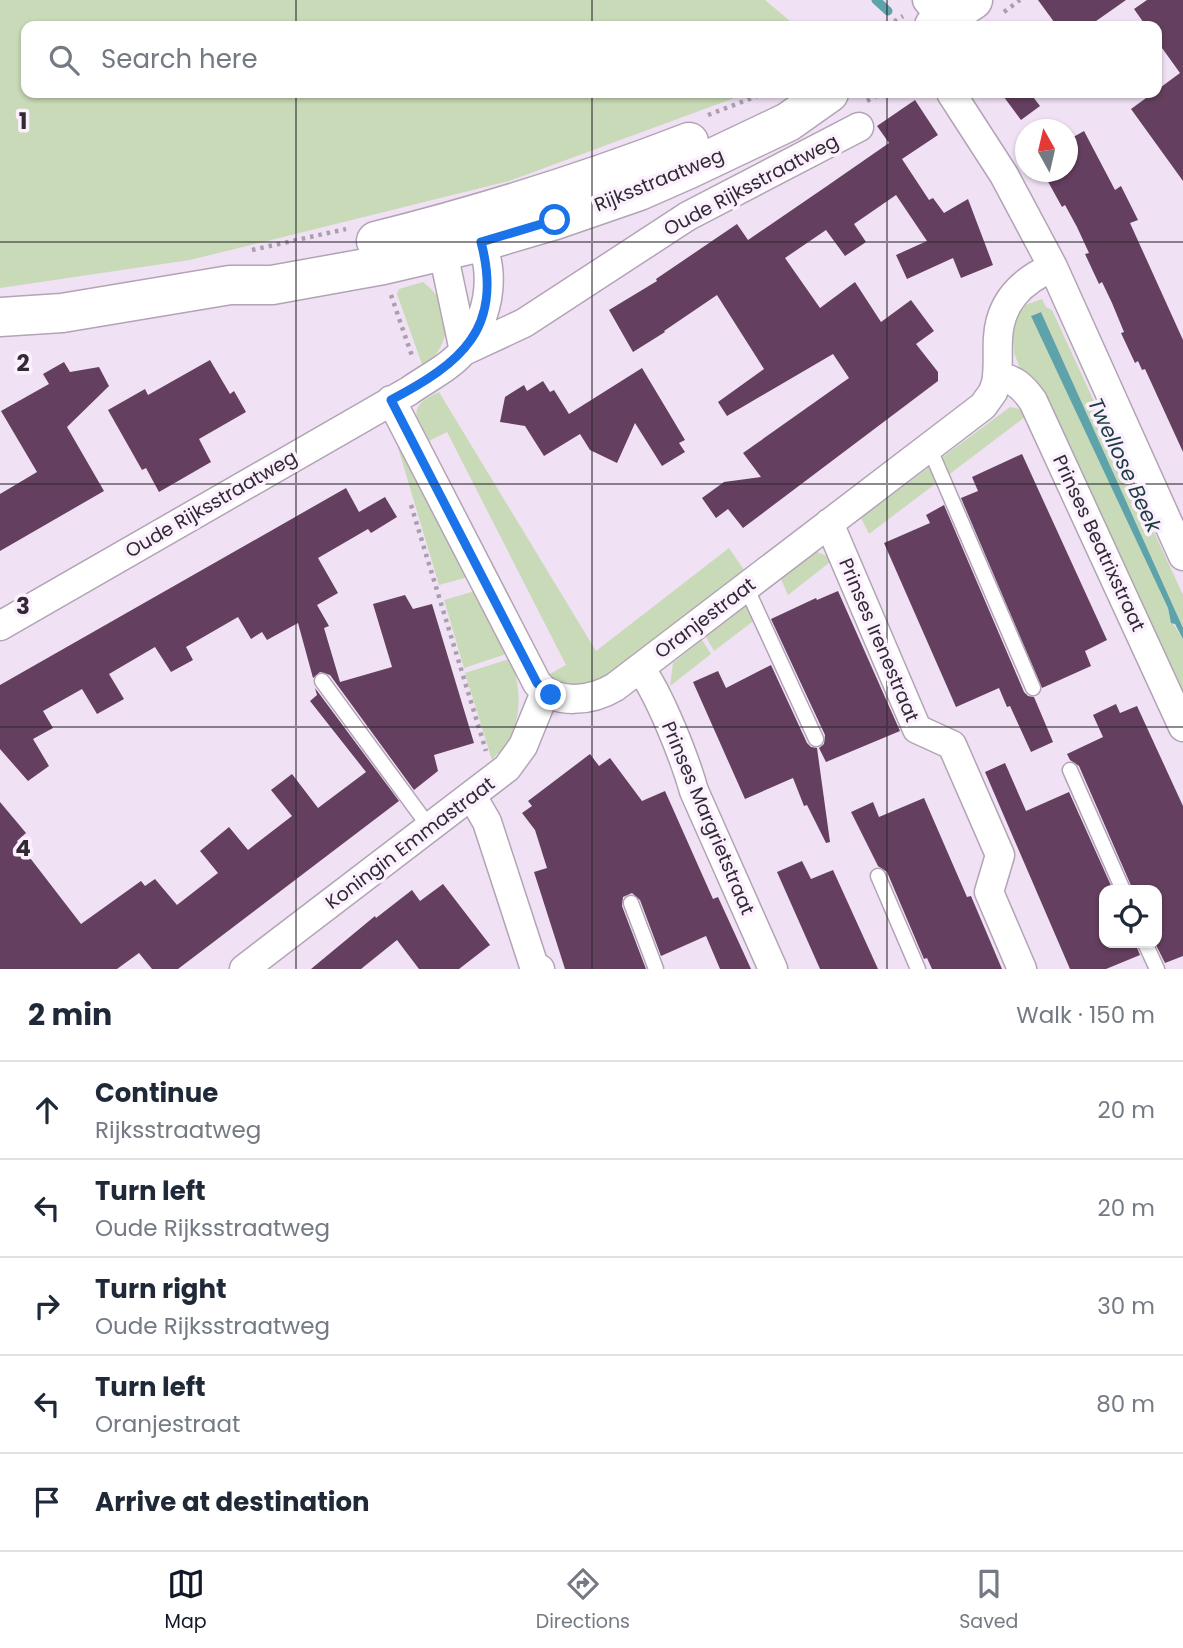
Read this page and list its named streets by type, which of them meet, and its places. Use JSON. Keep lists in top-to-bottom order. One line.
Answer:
{"streets":{"main road":["Rijksstraatweg"],"street":["Oude Rijksstraatweg","Prinses Beatrixstraat","Oranjestraat","Prinses Irenestraat","Prinses Margrietstraat","Koningin Emmastraat"]},"crossings":[["Rijksstraatweg","Oude Rijksstraatweg"],["Prinses Beatrixstraat","Oranjestraat"],["Oranjestraat","Prinses Irenestraat"],["Oranjestraat","Prinses Margrietstraat"],["Oranjestraat","Koningin Emmastraat"]],"water":["Twellose Beek"],"north":"top","page":{"search":"Search here","heading":["2 min","Walk · 150 m"],"list":[["Continue","Rijksstraatweg","20 m"],["Turn left","Oude Rijksstraatweg","20 m"],["Turn right","Oude Rijksstraatweg","30 m"],["Turn left","Oranjestraat","80 m"],"Arrive at destination"],"nav":["Map","Directions","Saved"]},"grid":{"rows":["1","2","3","4"]}}
